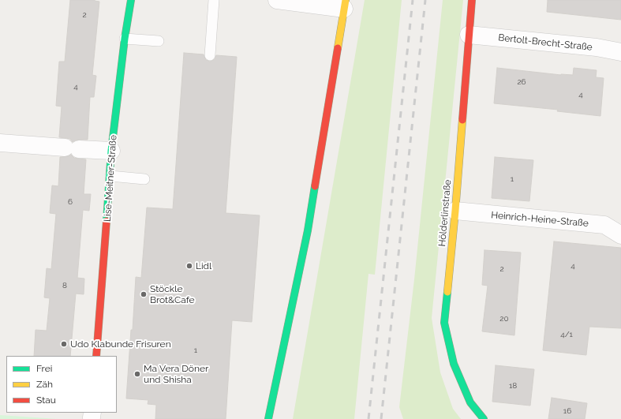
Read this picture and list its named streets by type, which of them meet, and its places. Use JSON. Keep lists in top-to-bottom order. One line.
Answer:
{"streets":{"street":["Bertolt-Brecht-Straße","Lise-Meitner-Straße","Hölderlinstraße","Heinrich-Heine-Straße"]},"crossings":[["Bertolt-Brecht-Straße","Hölderlinstraße"],["Hölderlinstraße","Heinrich-Heine-Straße"]],"places":["Lidl","Stöckle Brot&Cafe","Udo Klabunde Frisuren","Ma Vera Döner und Shisha"],"house_numbers":["2","26","4","4","1","6","4","2","8","20","4/1","1","18","16"],"legend":["Frei","Zäh","Stau"]}
